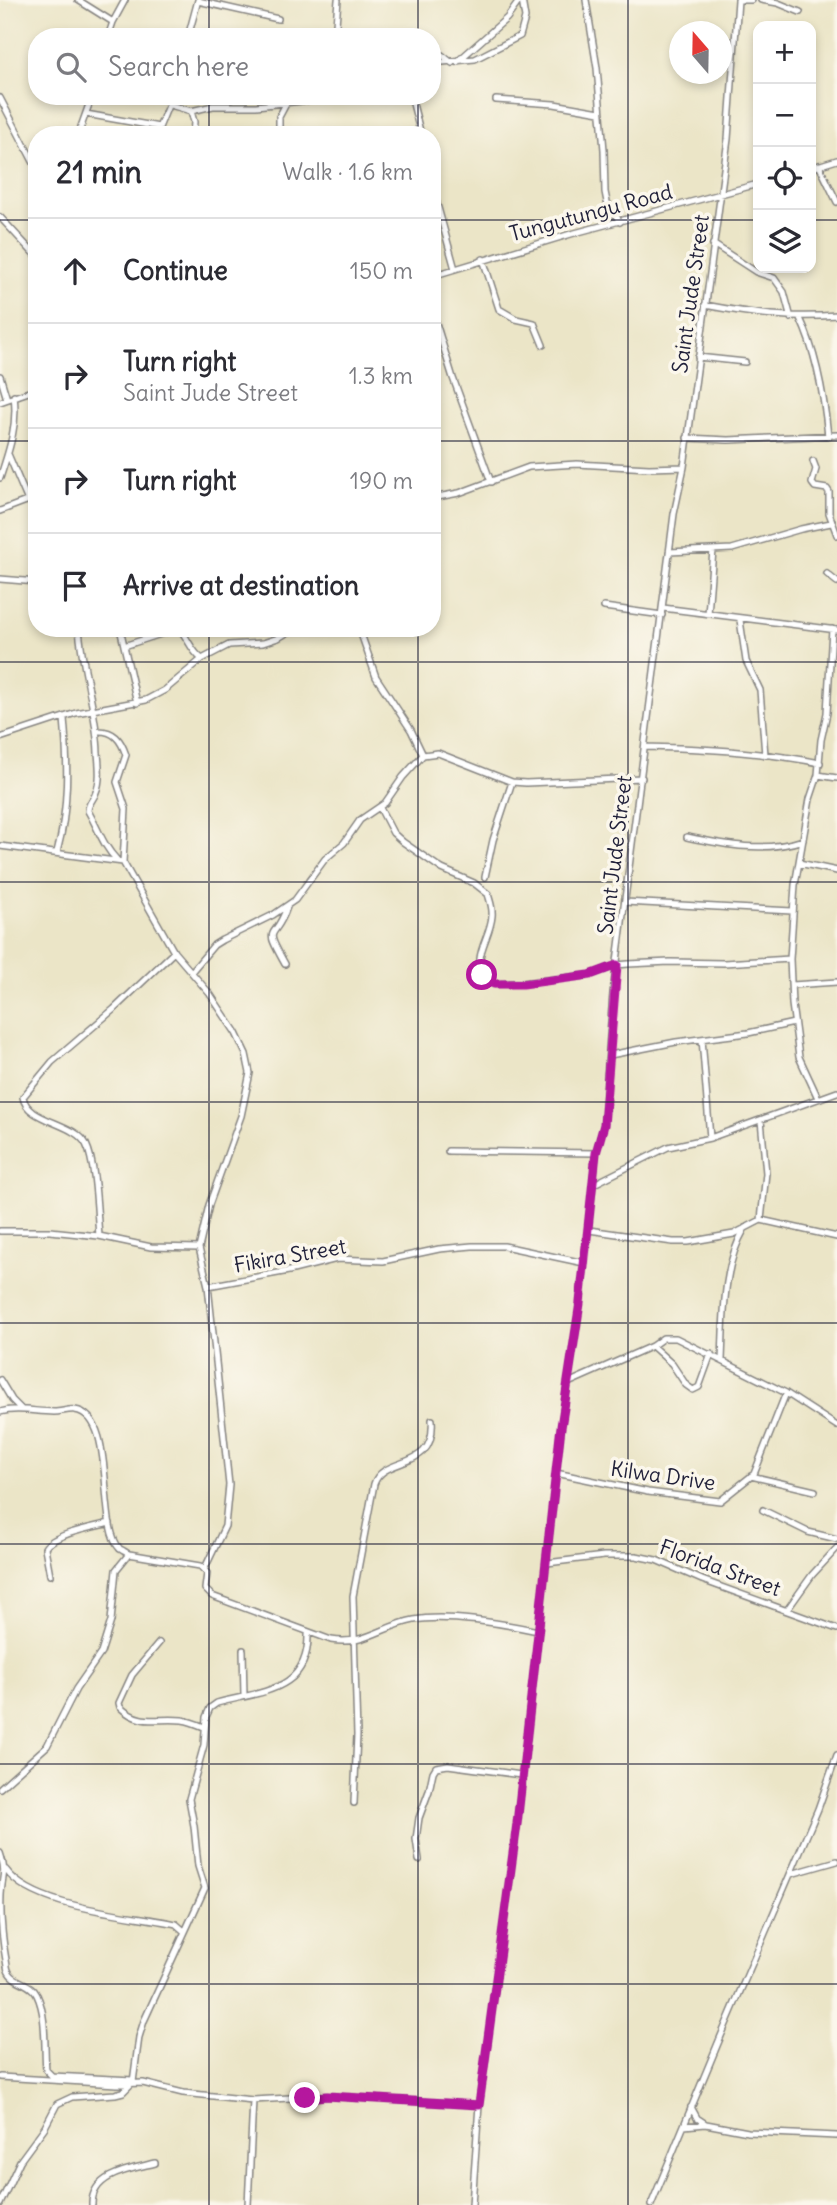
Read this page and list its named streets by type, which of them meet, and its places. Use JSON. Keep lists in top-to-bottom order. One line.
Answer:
{"streets":{"street":["Tungutungu Road","Saint Jude Street","Fikira Street","Kilwa Drive","Florida Street"]},"crossings":[["Tungutungu Road","Saint Jude Street"],["Saint Jude Street","Fikira Street"],["Saint Jude Street","Kilwa Drive"],["Saint Jude Street","Florida Street"]],"north":"top","page":{"map_buttons":["+","−"],"search":"Search here","heading":["21 min","Walk · 1.6 km"],"list":[["Continue","150 m"],["Turn right","Saint Jude Street","1.3 km"],["Turn right","190 m"],"Arrive at destination"]}}
